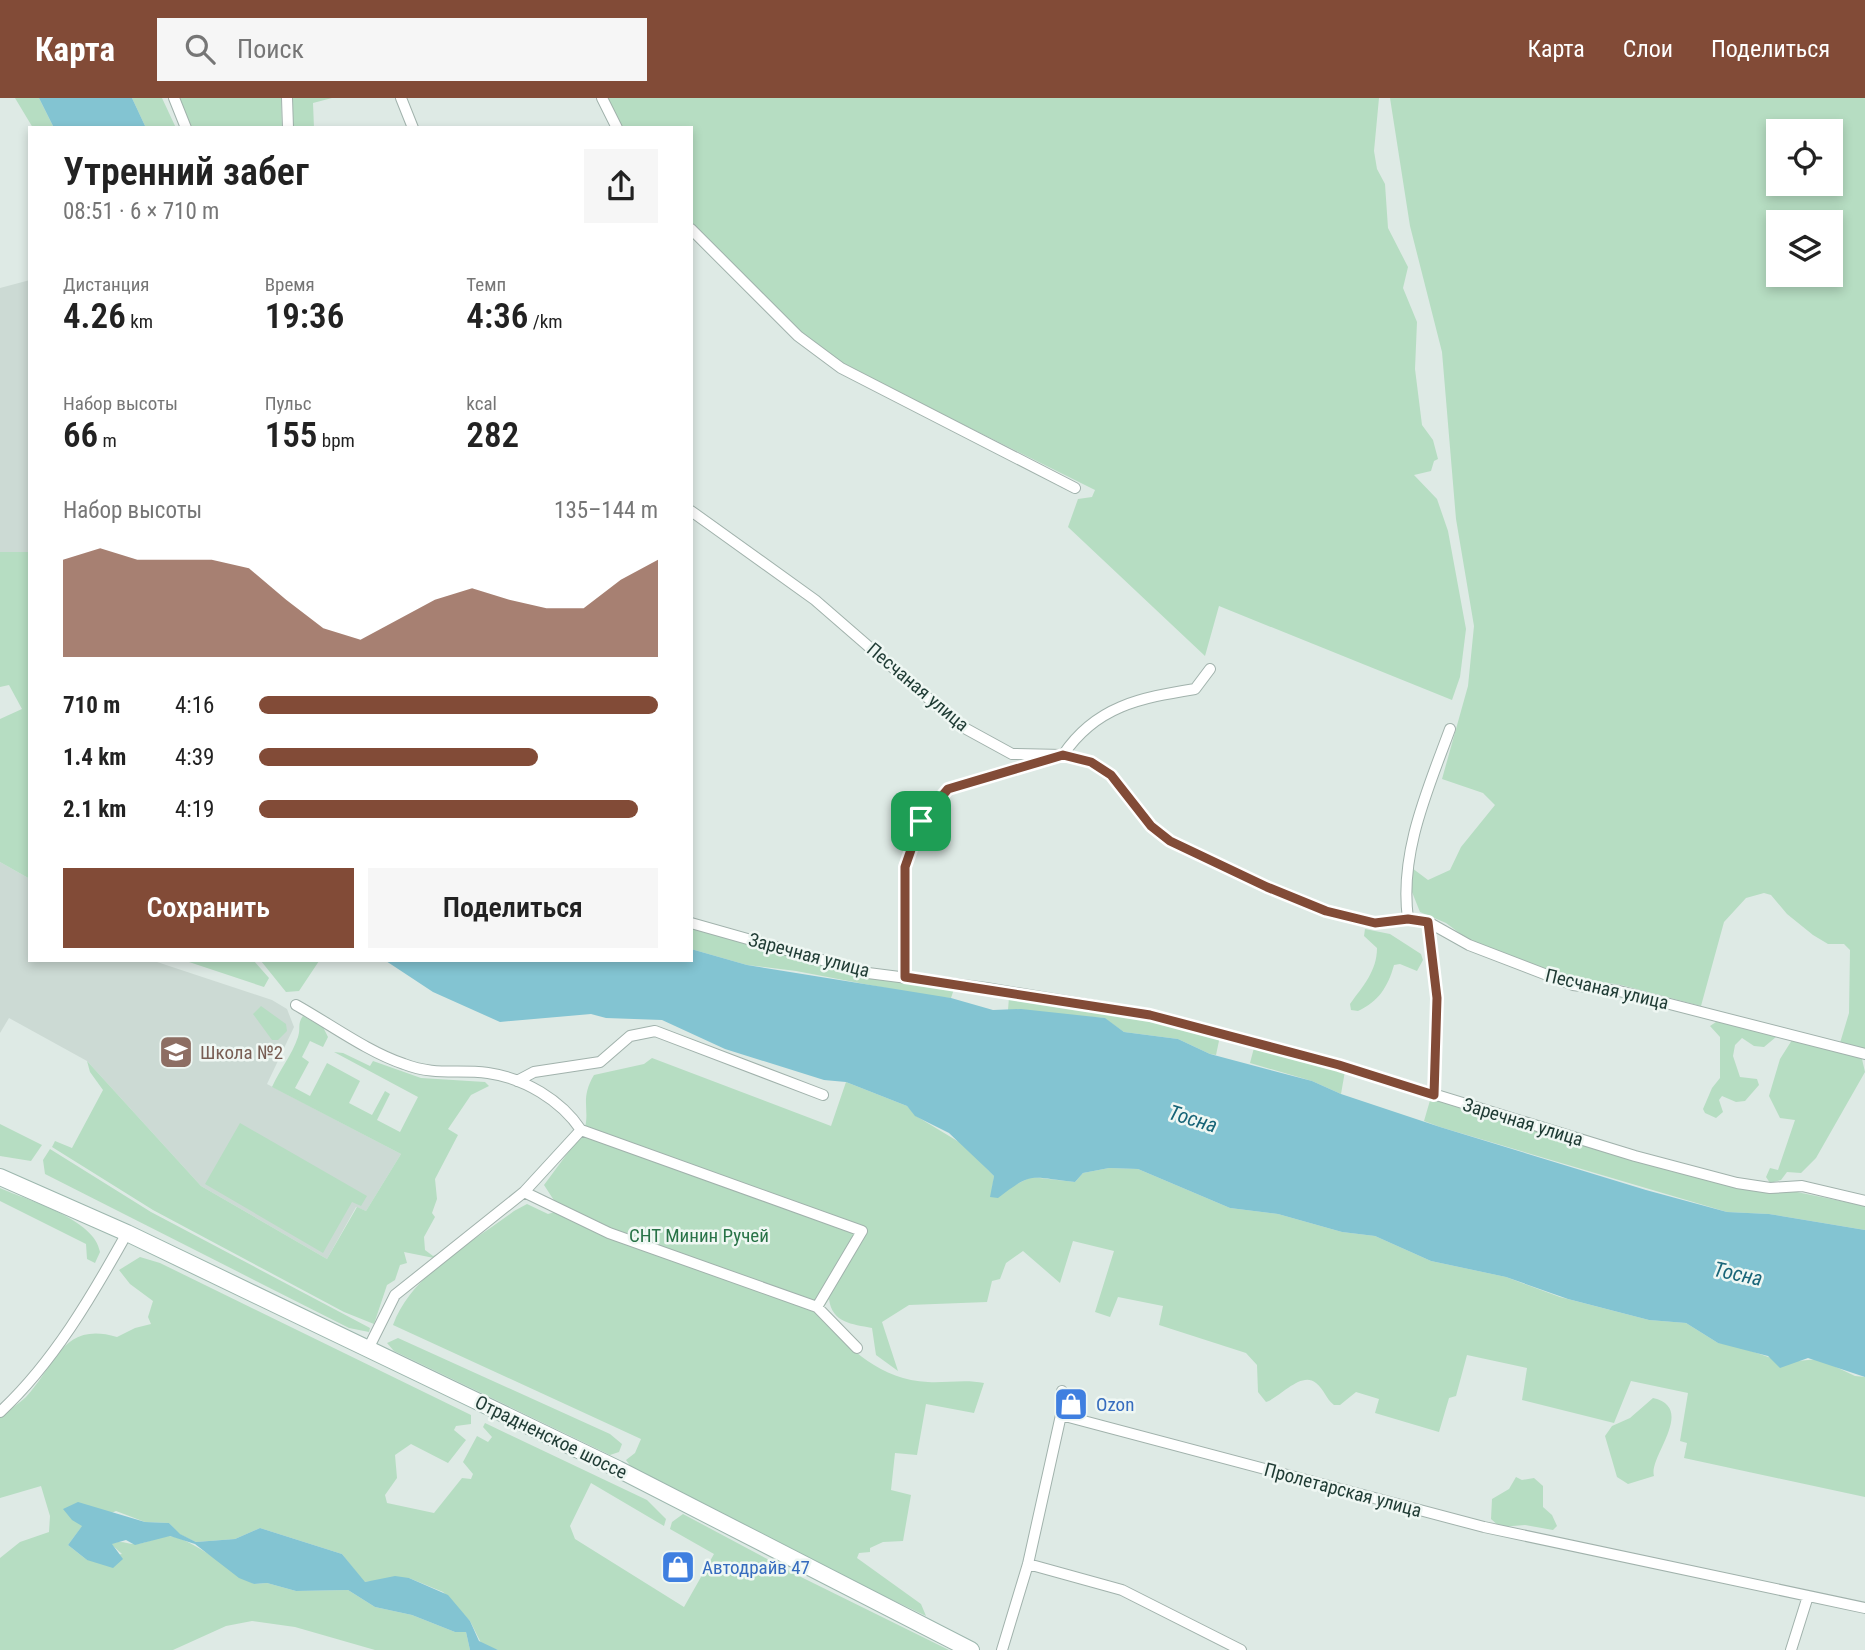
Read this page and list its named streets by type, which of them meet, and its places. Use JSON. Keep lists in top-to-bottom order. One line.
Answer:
{"streets":{"main road":["Отрадненское шоссе"],"street":["Песчаная улица","Заречная улица","Пролетарская улица"]},"water":["Тосна"],"parks":["СНТ Минин Ручей"],"places":{"school or university":["Школа №2"],"shop":["Ozon","Автодрайв 47"]},"page":{"header":"Карта","search":"Поиск","nav":["Карта","Слои","Поделиться"],"heading":["Утренний забег","08:51 · 6 × 710 m"],"stats":[["Дистанция","4.26 km"],["Время","19:36"],["Темп","4:36 /km"],["Набор высоты","66 m"],["Пульс","155 bpm"],["kcal","282"]],"chart":["Набор высоты","135–144 m"],"list":[{"name":"710 m","note":"4:16"},{"name":"1.4 km","note":"4:39"},{"name":"2.1 km","note":"4:19"}],"buttons":["Сохранить","Поделиться"]}}
